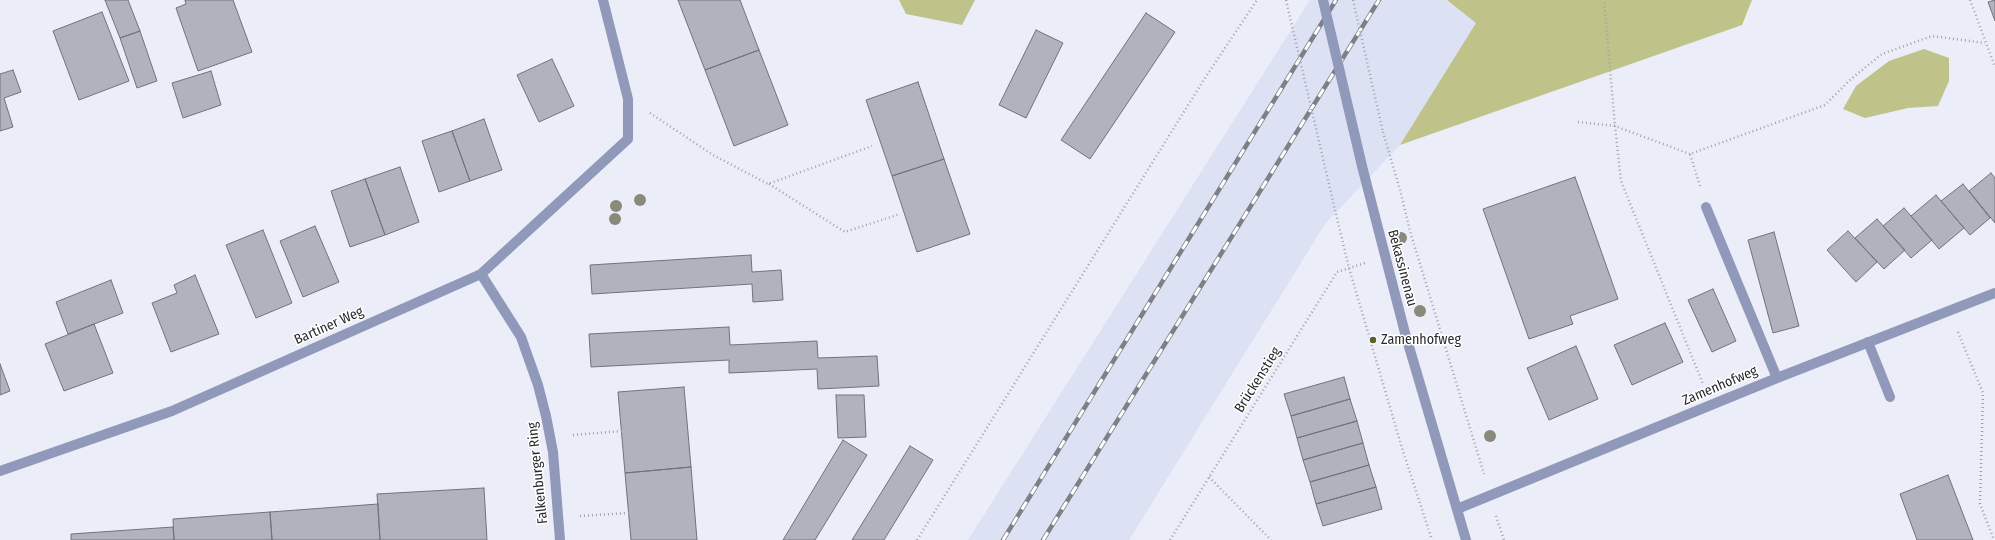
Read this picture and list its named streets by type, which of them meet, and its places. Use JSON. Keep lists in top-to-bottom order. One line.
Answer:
{"streets":{"street":["Bekassinenau","Bartiner Weg","Zamenhofweg","Falkenburger Ring"],"path":["Brückenstieg"]},"crossings":[["Bekassinenau","Brückenstieg"],["Bekassinenau","Zamenhofweg"],["Bartiner Weg","Falkenburger Ring"]],"places":["Zamenhofweg"]}
